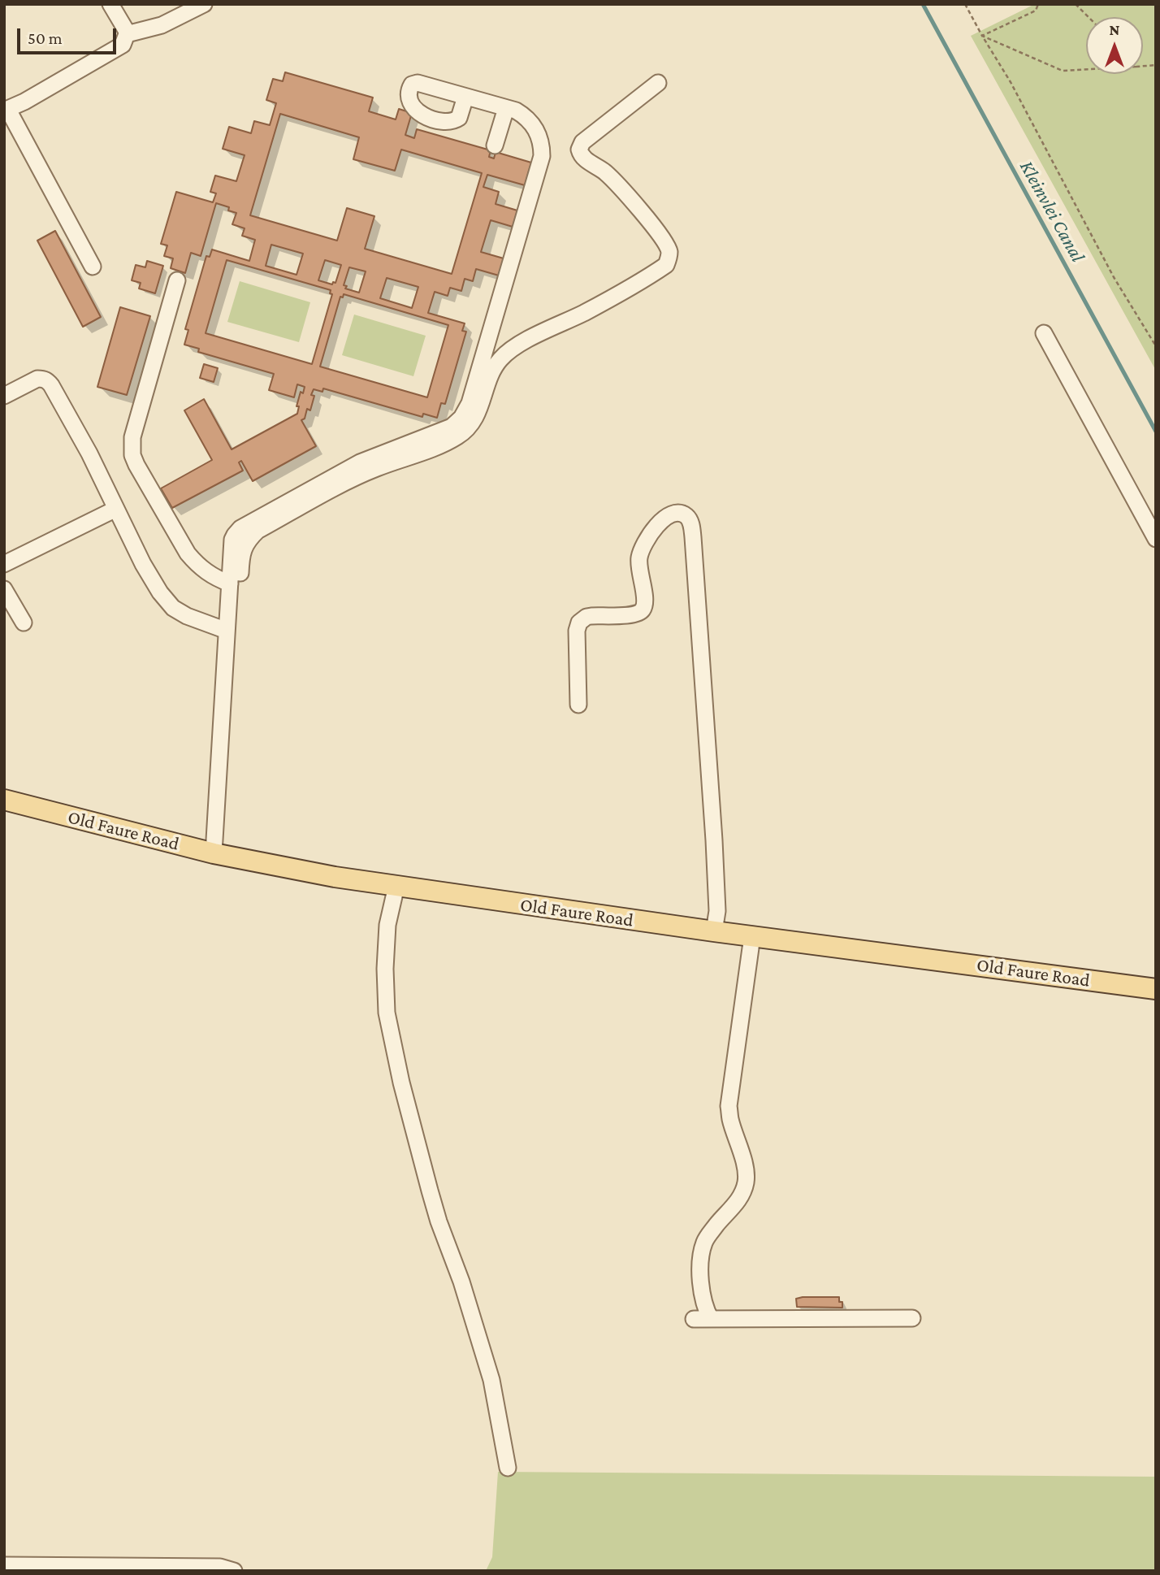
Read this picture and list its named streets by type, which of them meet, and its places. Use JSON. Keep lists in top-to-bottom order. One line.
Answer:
{"streets":{"main road":["Old Faure Road"]},"water":["Kleinvlei Canal"],"scale_bar":"50 m","north":"top"}
